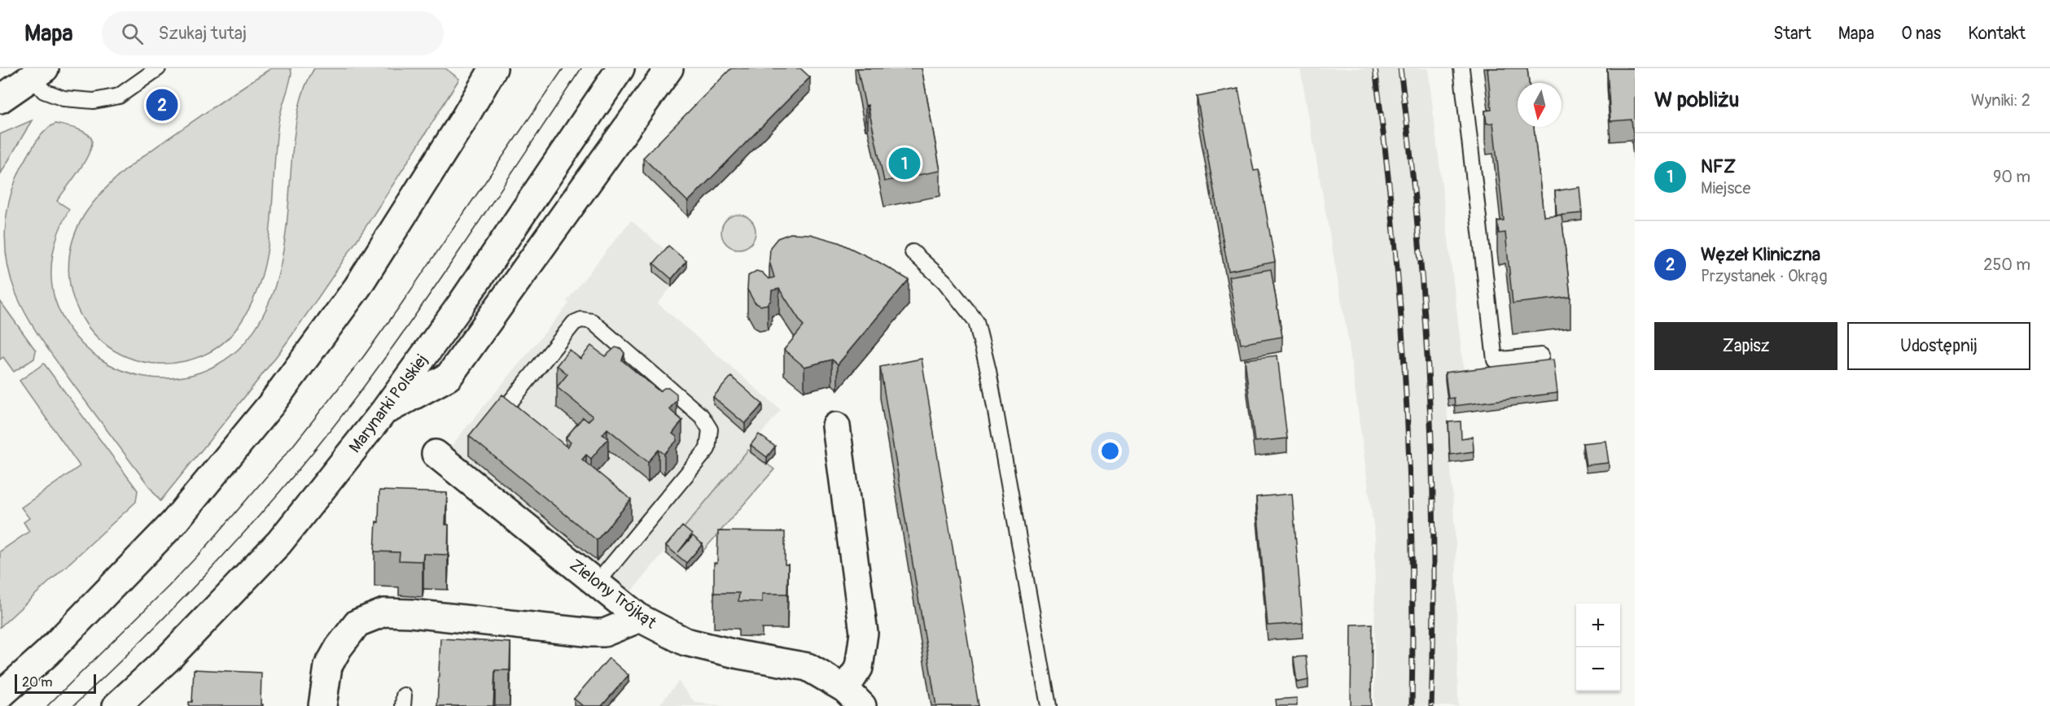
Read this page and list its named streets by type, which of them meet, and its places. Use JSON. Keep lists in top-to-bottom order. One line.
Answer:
{"streets":{"main road":["Marynarki Polskiej","Zielony Trójkąt"]},"scale_bar":"20 m","north":"bottom","page":{"header":"Mapa","search":"Szukaj tutaj","nav":["Start","Mapa","O nas","Kontakt"],"heading":["W pobliżu","Wyniki: 2"],"pins":["2","1"],"list":[{"mark":"1","name":"NFZ","note":"Miejsce","value":"90 m"},{"mark":"2","name":"Węzeł Kliniczna","note":"Przystanek · Okrąg","value":"250 m"}],"buttons":["Zapisz","Udostępnij"],"map_buttons":["+","−"],"scale":"20 m"}}
